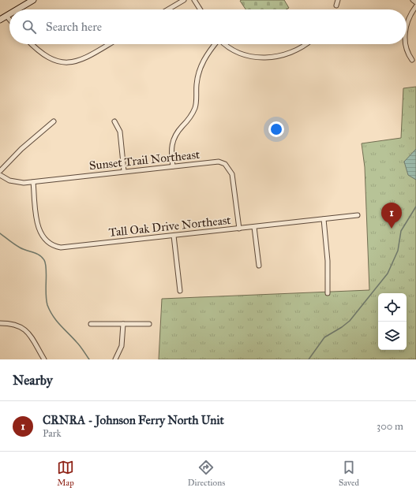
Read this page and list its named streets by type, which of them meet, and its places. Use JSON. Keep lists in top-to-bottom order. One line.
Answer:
{"streets":{"street":["Sunset Trail Northeast","Tall Oak Drive Northeast"]},"crossings":[["Sunset Trail Northeast","Tall Oak Drive Northeast"]],"page":{"search":"Search here","pins":"1","heading":"Nearby","list":[{"mark":"1","name":"CRNRA - Johnson Ferry North Unit","note":"Park","value":"300 m"}],"nav":["Map","Directions","Saved"]}}
